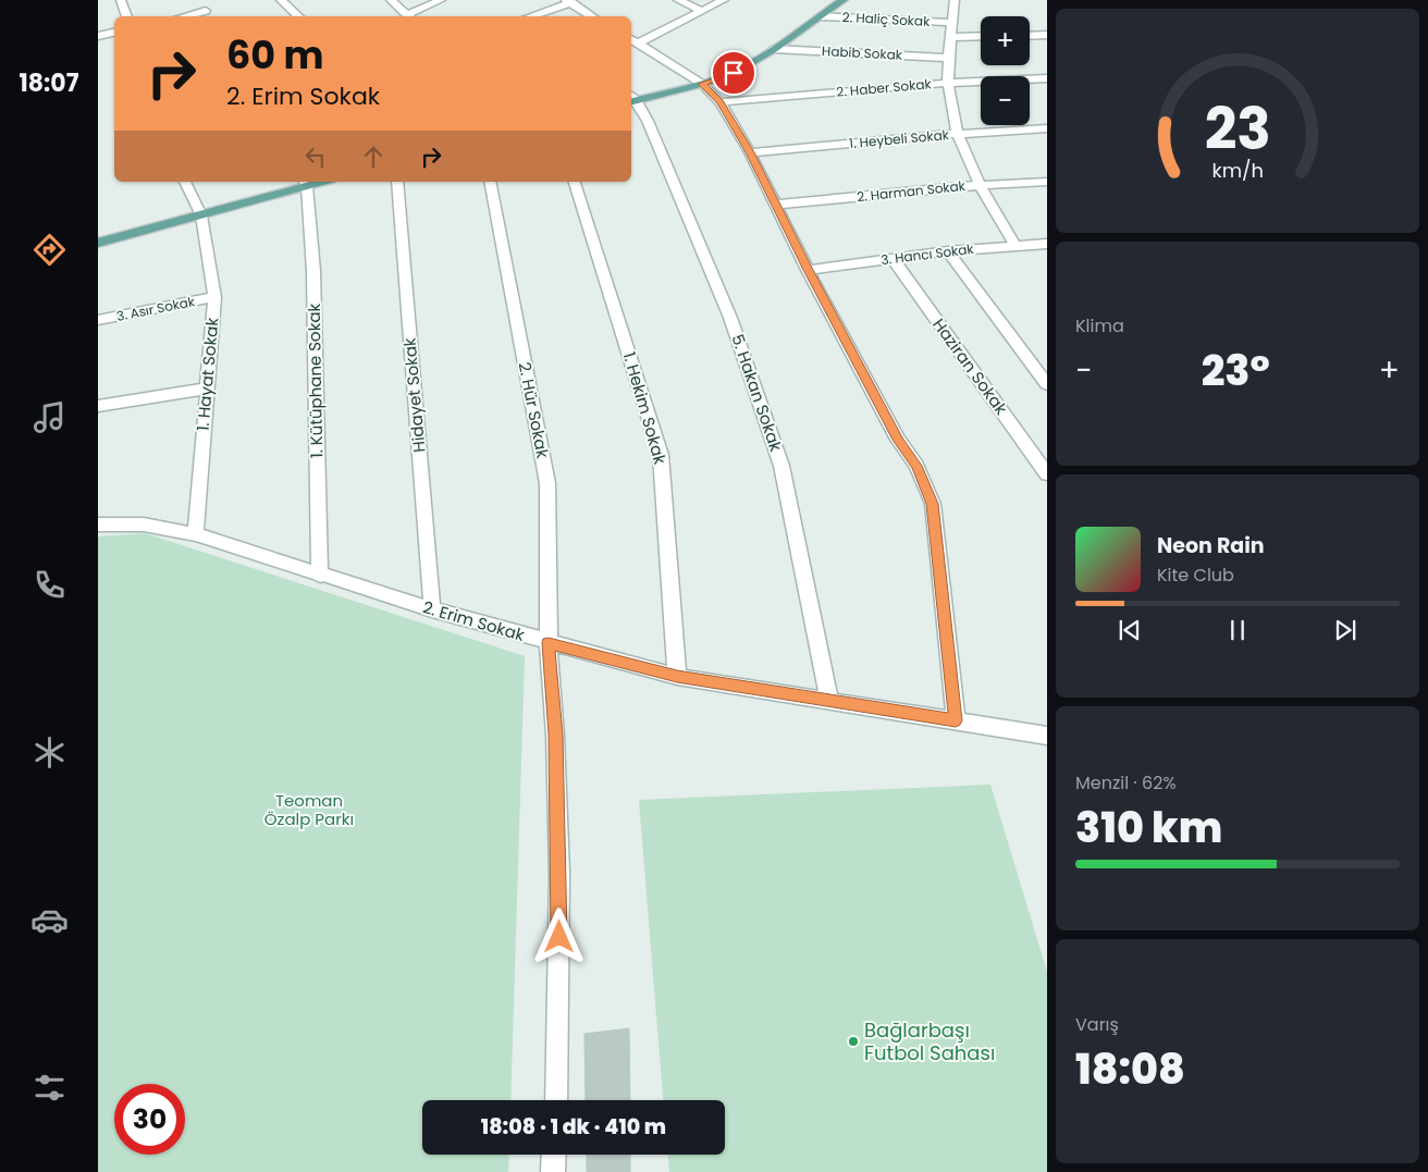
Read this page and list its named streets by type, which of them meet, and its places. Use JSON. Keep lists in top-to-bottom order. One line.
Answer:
{"streets":{"street":["2. Haliç Sokak","Habib Sokak","2. Haber Sokak","1. Heybeli Sokak","2. Harman Sokak","3. Hancı Sokak","3. Asır Sokak","Haziran Sokak","1. Hayat Sokak","1. Kütüphane Sokak","5. Hakan Sokak","Hidayet Sokak","1. Hekim Sokak","2. Hür Sokak","2. Erim Sokak"]},"crossings":[["3. Hancı Sokak","Haziran Sokak"],["3. Asır Sokak","1. Hayat Sokak"],["1. Hayat Sokak","2. Erim Sokak"],["1. Kütüphane Sokak","2. Erim Sokak"],["5. Hakan Sokak","2. Erim Sokak"],["Hidayet Sokak","2. Erim Sokak"],["1. Hekim Sokak","2. Erim Sokak"],["2. Hür Sokak","2. Erim Sokak"]],"parks":["Teoman Özalp Parkı"],"places":["Bağlarbaşı Futbol Sahası"],"page":{"tabs":"18:07","map_buttons":["+","−"],"turn":["60 m","2. Erim Sokak"],"tile":["Klima",["Menzil · 62%","310 km"],["Varış","18:08"]],"heat":["−","23°","+"],"song":["Neon Rain","Kite Club"],"limit":"30","trip":"18:08 · 1 dk · 410 m","gauge":["23","km/h"]}}
